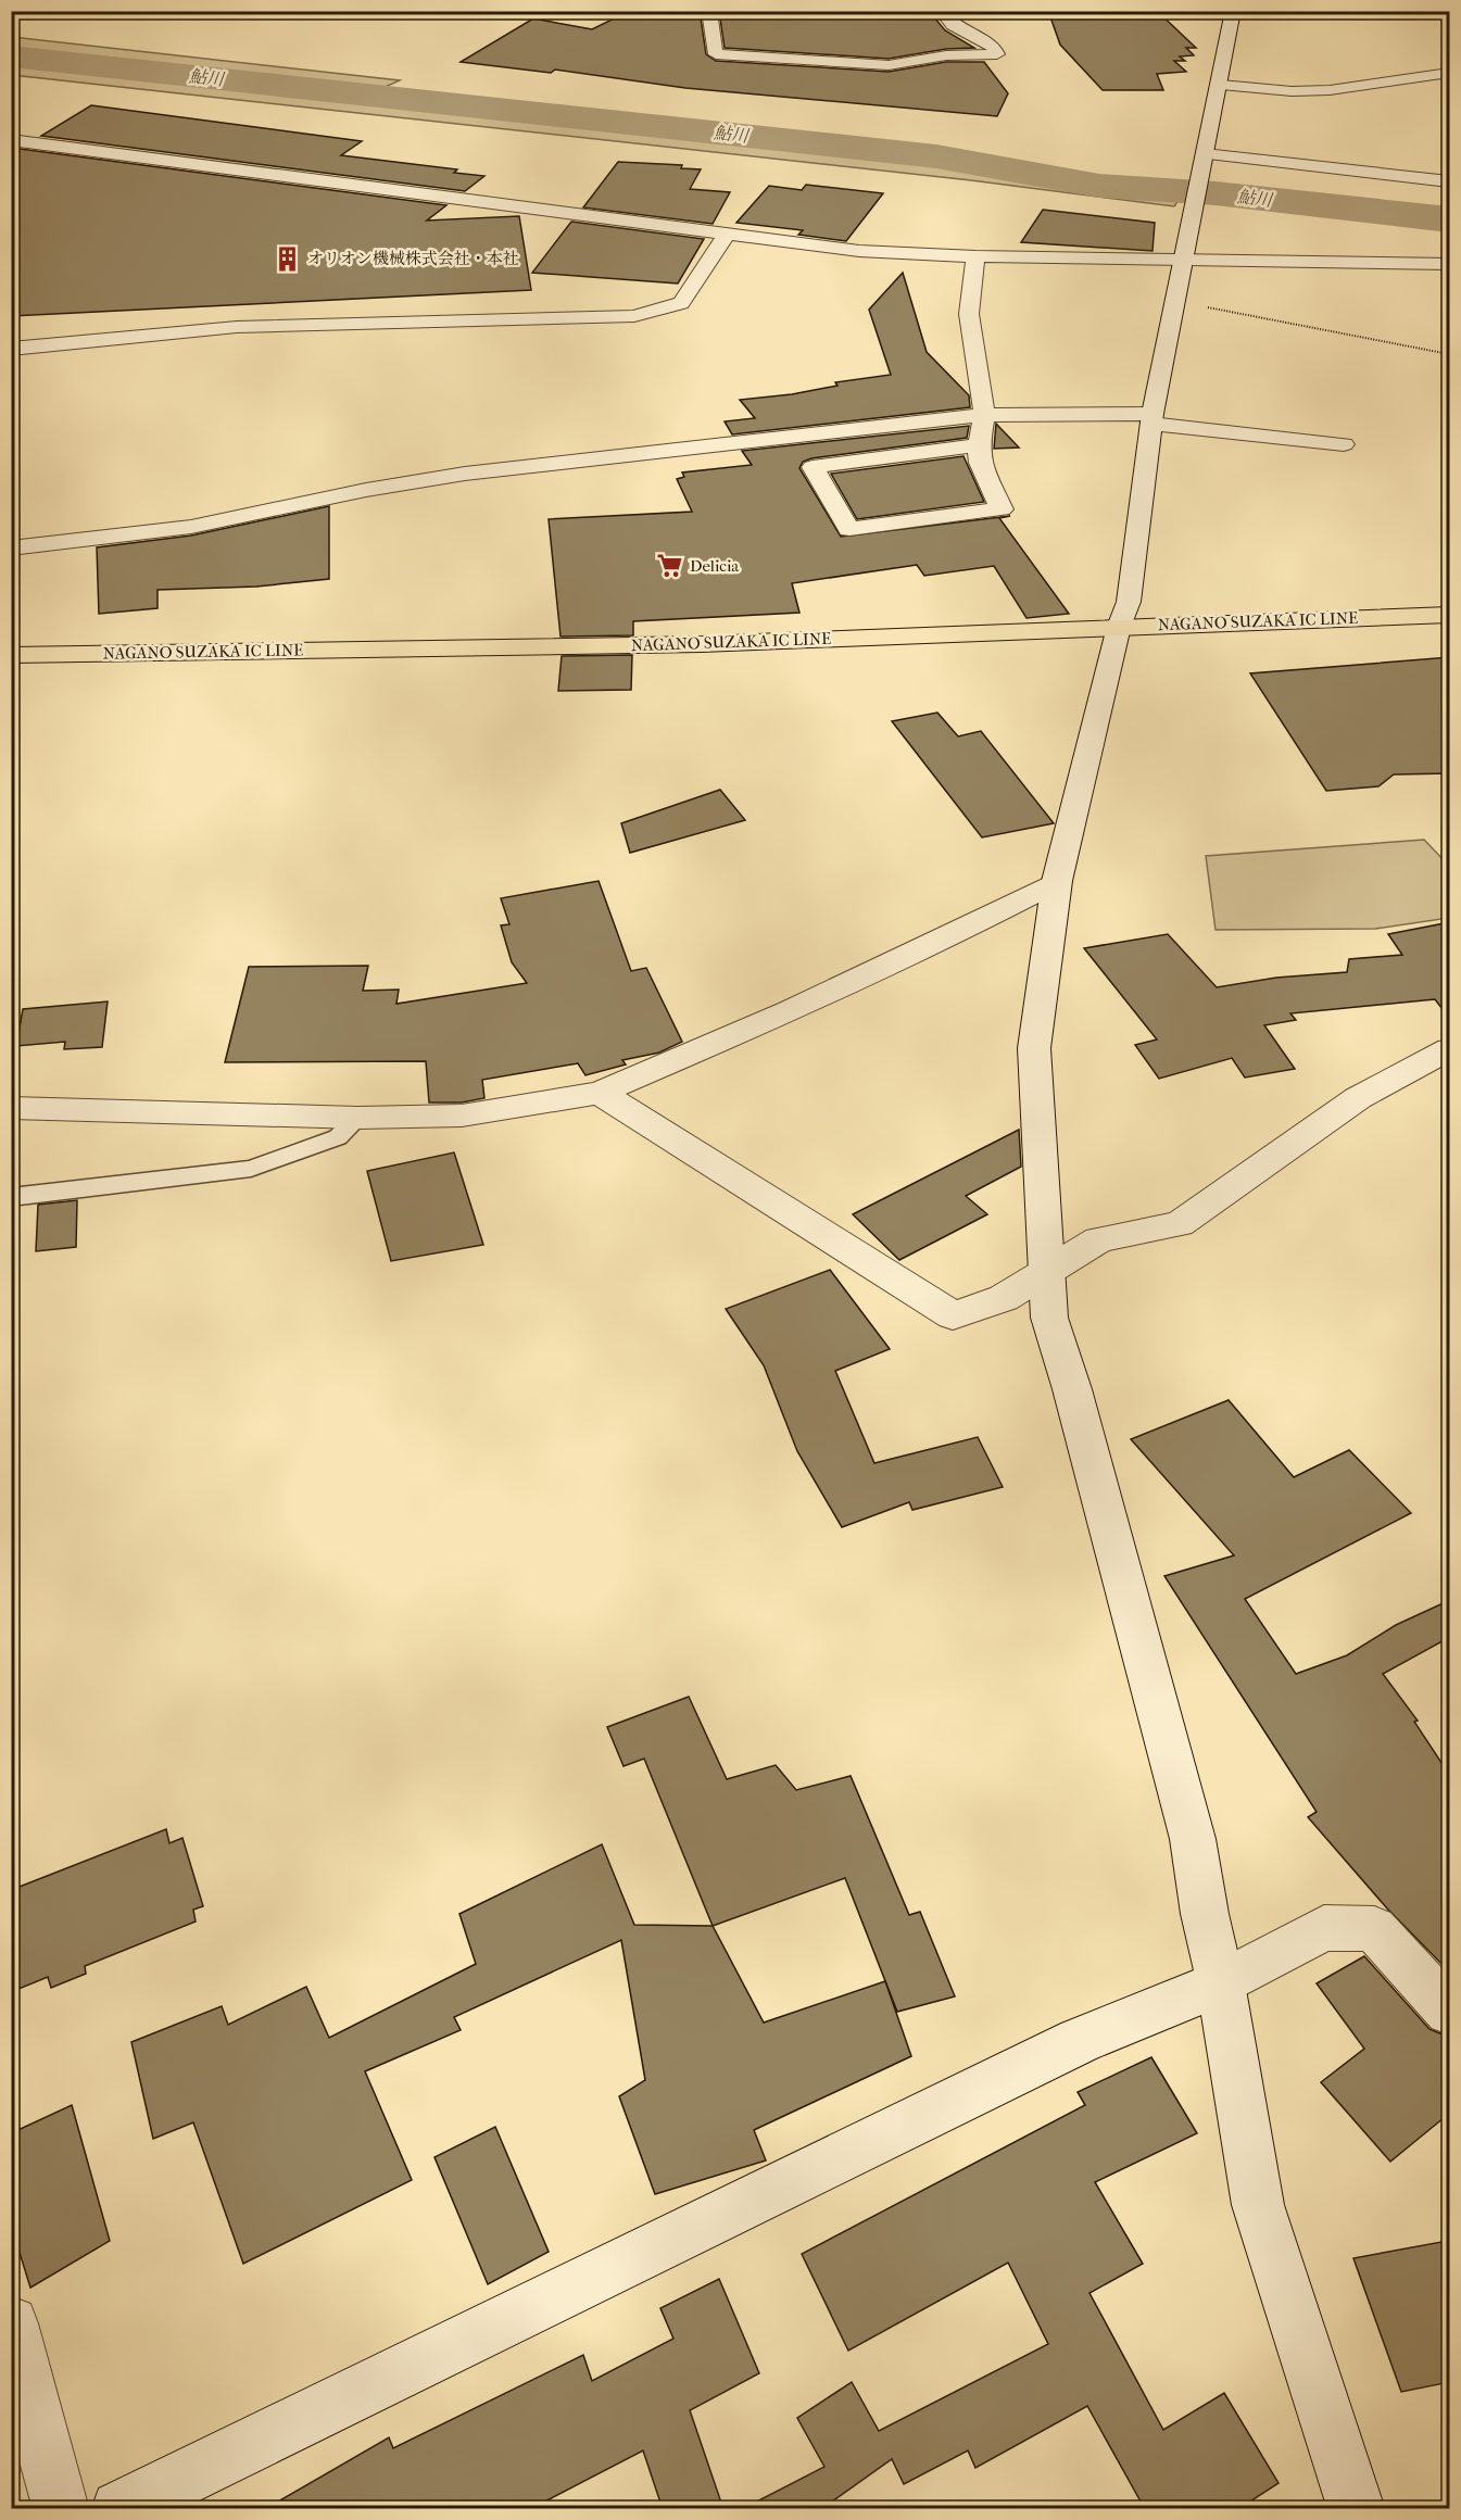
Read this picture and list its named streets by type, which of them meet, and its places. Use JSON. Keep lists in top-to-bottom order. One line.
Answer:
{"streets":{"main road":["NAGANO SUZAKA IC LINE"]},"water":["鮎川"],"places":{"building":["オリオン機械株式会社・本社"],"supermarket":["Delicia"]}}
